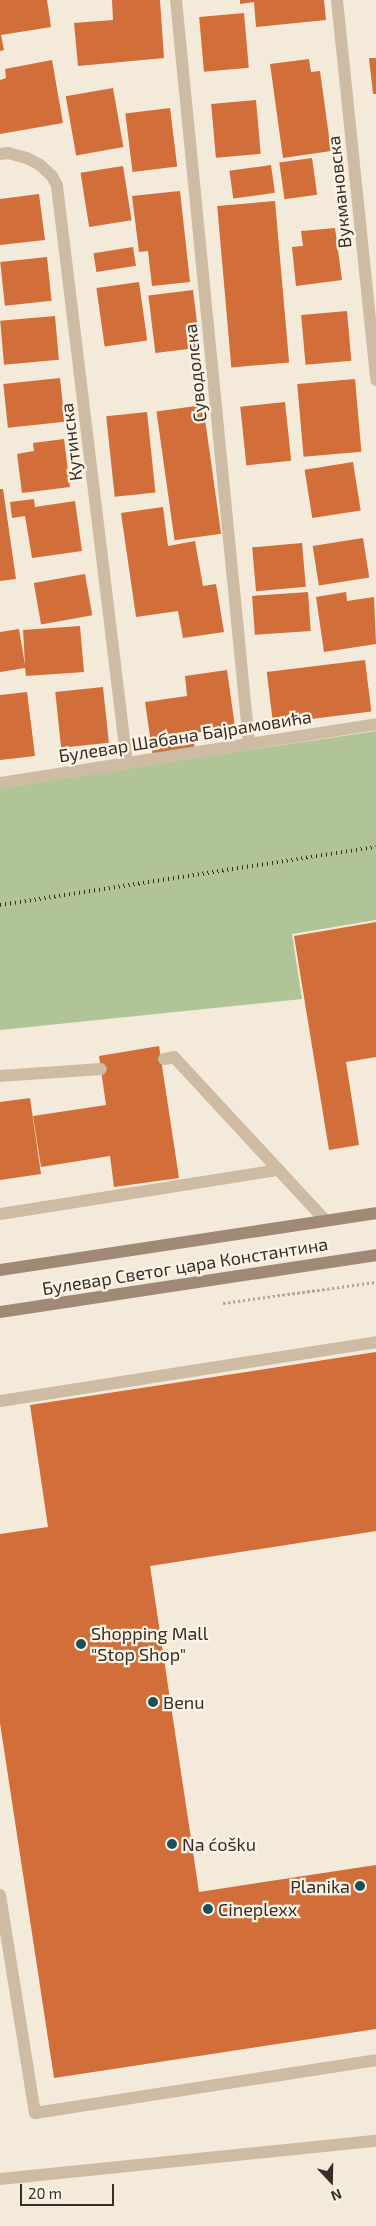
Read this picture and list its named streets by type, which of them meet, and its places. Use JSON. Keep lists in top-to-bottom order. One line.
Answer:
{"streets":{"main road":["Булевар Светог цара Константина"],"street":["Вукмановска","Суводолска","Кутинска","Булевар Шабана Бајрамовића"]},"crossings":[["Суводолска","Булевар Шабана Бајрамовића"],["Кутинска","Булевар Шабана Бајрамовића"]],"places":["Shopping Mall \"Stop Shop\"","Benu","Na ćošku","Planika","Cineplexx"],"scale_bar":"20 m","north":"bottom"}
